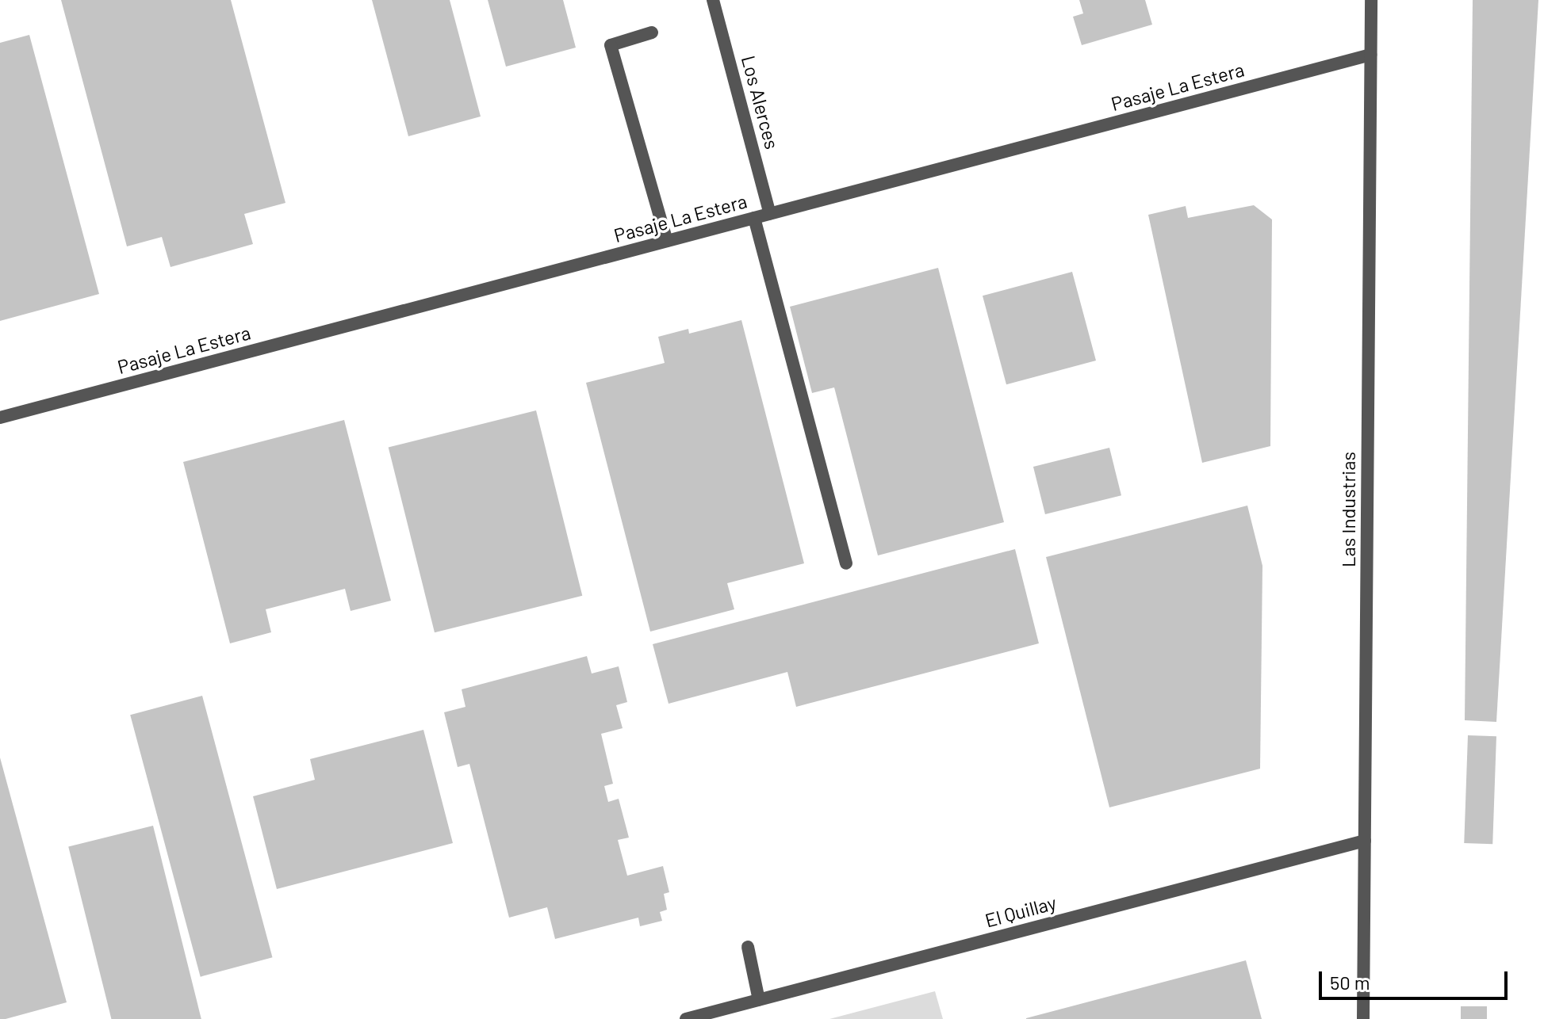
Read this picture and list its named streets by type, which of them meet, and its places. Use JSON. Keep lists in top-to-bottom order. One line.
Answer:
{"streets":{"street":["Pasaje La Estera","Los Alerces","Las Industrias","El Quillay"]},"crossings":[["Pasaje La Estera","Los Alerces"],["Pasaje La Estera","Las Industrias"],["Las Industrias","El Quillay"]],"scale_bar":"50 m"}
